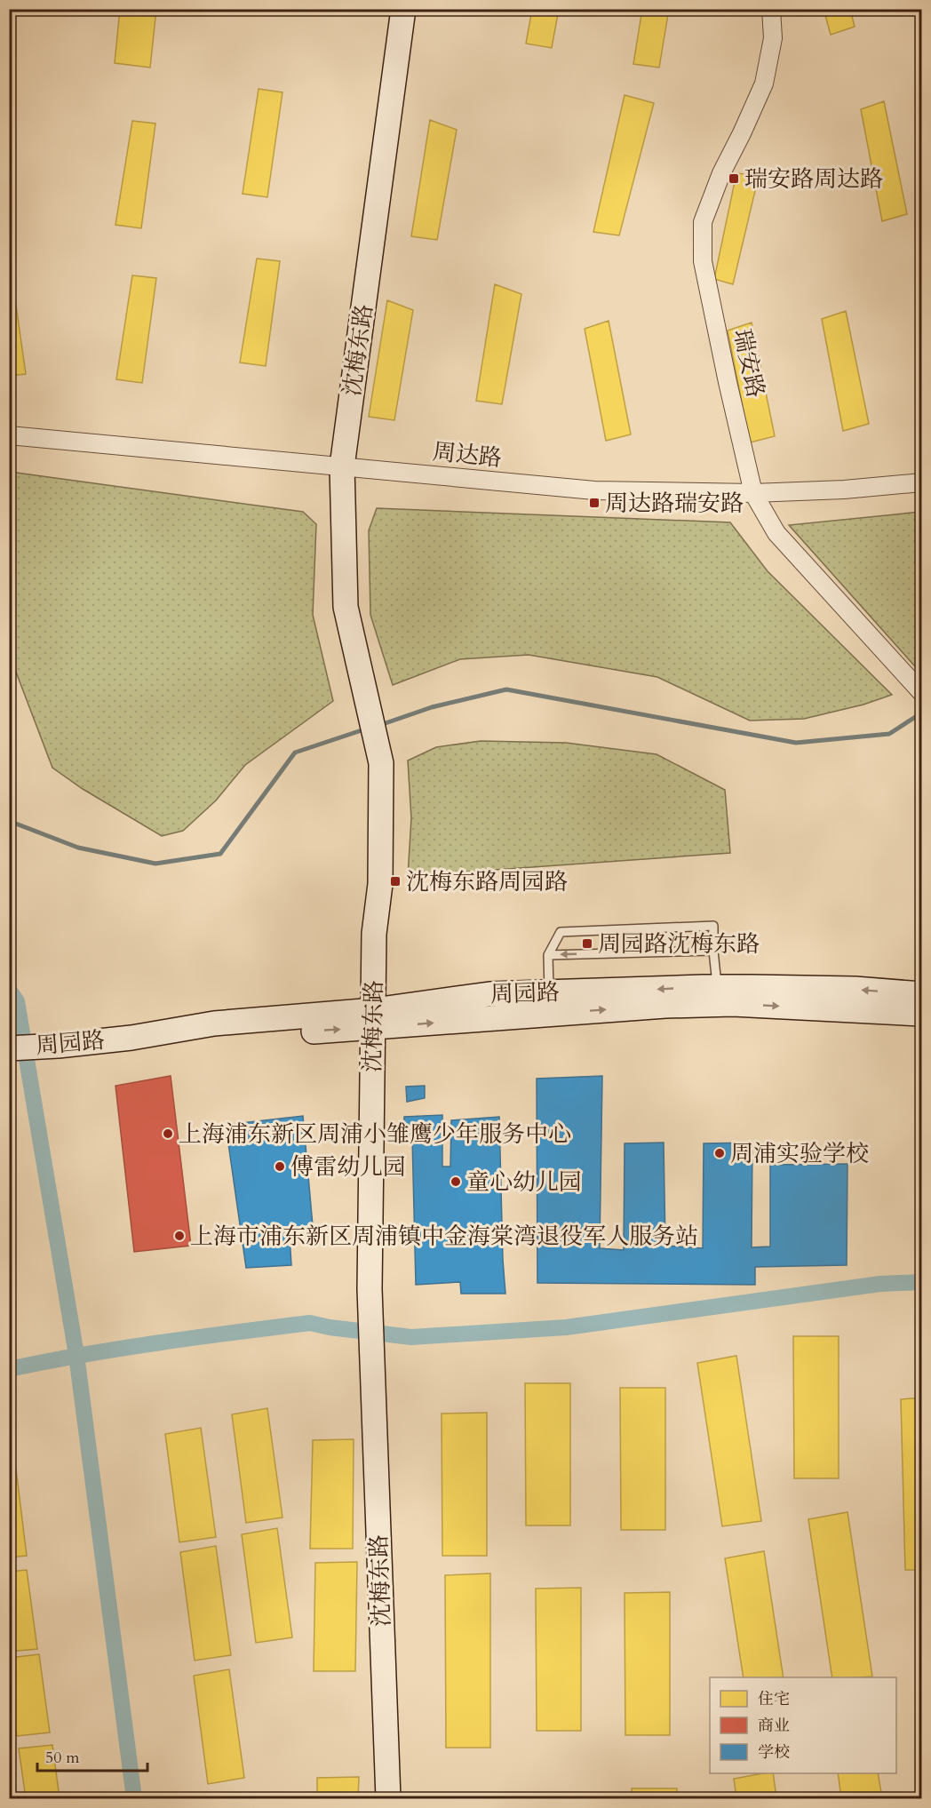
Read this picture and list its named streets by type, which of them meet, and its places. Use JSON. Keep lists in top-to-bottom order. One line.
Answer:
{"streets":{"street":["沈梅东路","瑞安路","周达路","周园路"]},"crossings":[["沈梅东路","周达路"],["沈梅东路","周园路"],["瑞安路","周达路"]],"places":{"transit":["瑞安路周达路","周达路瑞安路","沈梅东路周园路","周园路沈梅东路"],"other":["上海浦东新区周浦小雏鹰少年服务中心","周浦实验学校","傅雷幼儿园","童心幼儿园","上海市浦东新区周浦镇中金海棠湾退役军人服务站"]},"legend":["住宅","商业","学校"],"scale_bar":"50 m"}
